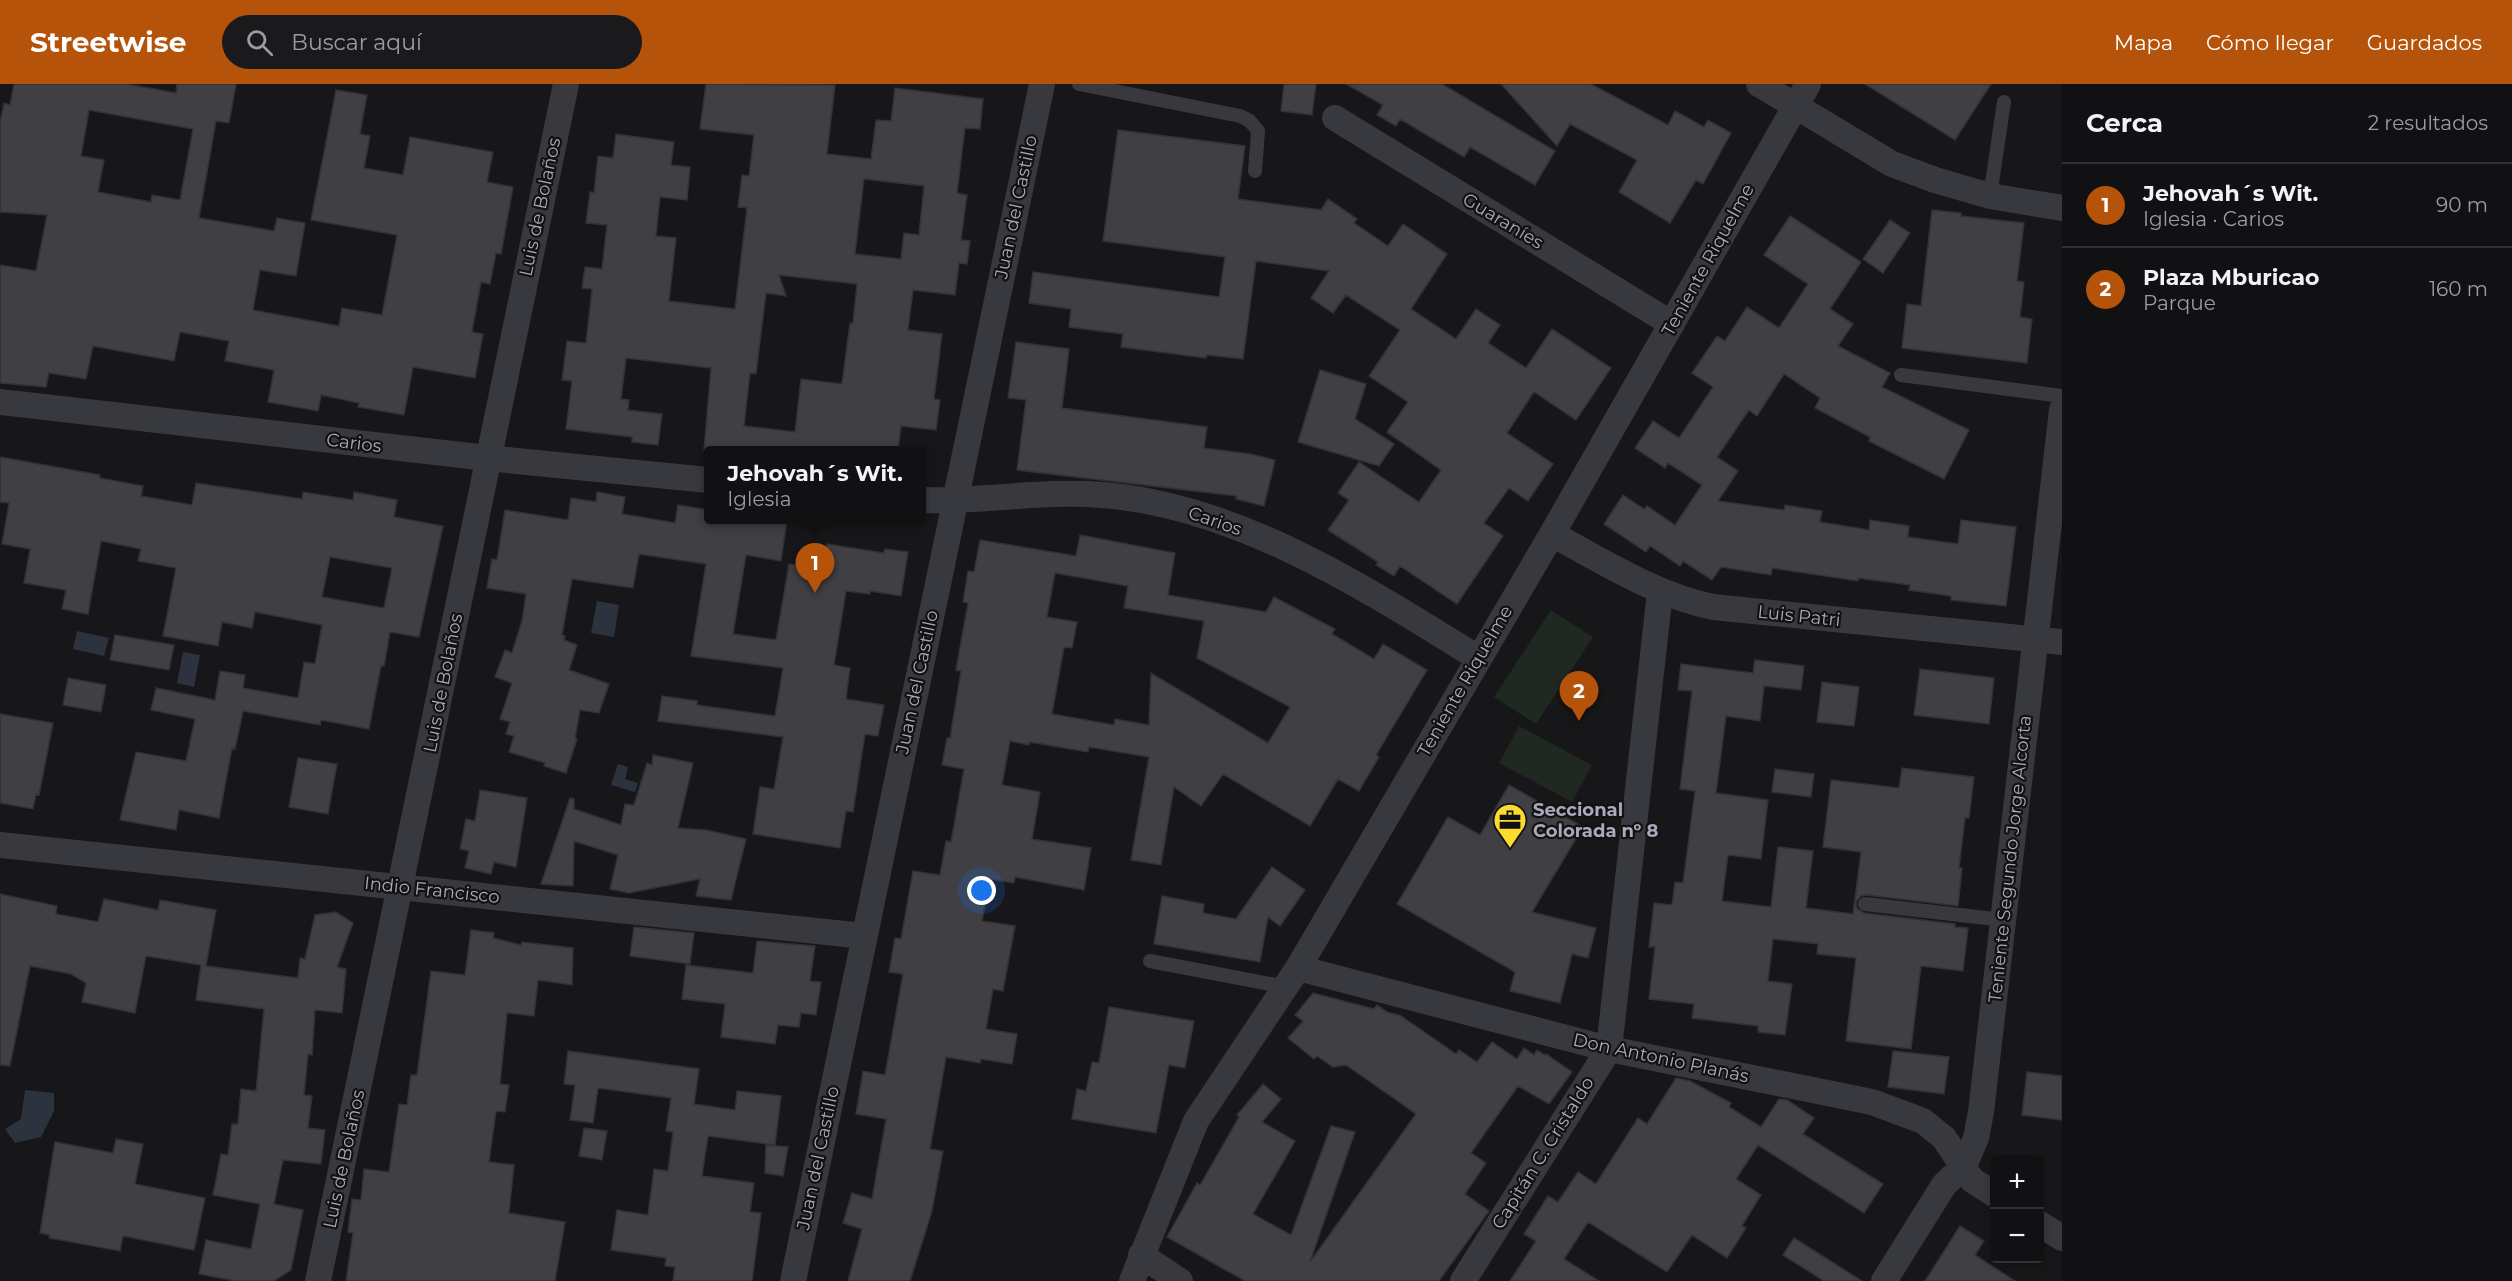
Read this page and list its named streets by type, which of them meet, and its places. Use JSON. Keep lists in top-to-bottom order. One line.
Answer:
{"streets":{"street":["Luis de Bolaños","Juan del Castillo","Guaraníes","Teniente Riquelme","Carios","Luis Patri","Teniente Segundo Jorge Alcorta","Indio Francisco","Don Antonio Planás","Capitán C. Cristaldo"]},"crossings":[["Luis de Bolaños","Carios"],["Luis de Bolaños","Indio Francisco"],["Juan del Castillo","Carios"],["Juan del Castillo","Indio Francisco"],["Guaraníes","Teniente Riquelme"],["Teniente Riquelme","Carios"],["Teniente Riquelme","Luis Patri"],["Teniente Riquelme","Don Antonio Planás"],["Luis Patri","Teniente Segundo Jorge Alcorta"],["Luis Patri","Capitán C. Cristaldo"],["Teniente Segundo Jorge Alcorta","Don Antonio Planás"],["Don Antonio Planás","Capitán C. Cristaldo"]],"places":{"office":["Seccional Colorada nº 8"]},"page":{"header":"Streetwise","search":"Buscar aquí","nav":["Mapa","Cómo llegar","Guardados"],"heading":["Cerca","2 resultados"],"list":[{"mark":"1","name":"Jehovah´s Wit.","note":"Iglesia · Carios","value":"90 m"},{"mark":"2","name":"Plaza Mburicao","note":"Parque","value":"160 m"}],"popup":["Jehovah´s Wit.","Iglesia"],"pins":["1","2"],"map_buttons":["+","−"]}}
